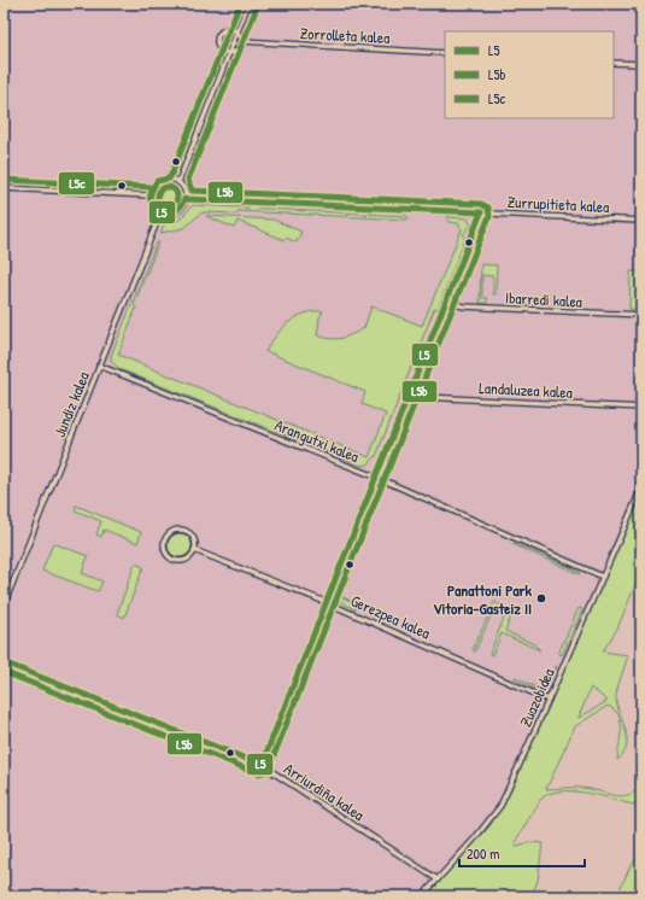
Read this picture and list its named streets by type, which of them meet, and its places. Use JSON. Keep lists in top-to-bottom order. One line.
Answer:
{"streets":{"street":["Zorrolleta kalea","Zurrupitieta kalea","Ibarredi kalea","Landaluzea kalea","Jundiz kalea","Arangutxi kalea","Gerezpea kalea","Zuazobidea","Arriurdiña kalea"]},"crossings":[["Zurrupitieta kalea","Jundiz kalea"],["Jundiz kalea","Arangutxi kalea"],["Arangutxi kalea","Zuazobidea"],["Gerezpea kalea","Zuazobidea"],["Zuazobidea","Arriurdiña kalea"]],"places":["Panattoni Park Vitoria-Gasteiz II"],"lines":["transit line L5","transit line L5b","transit line L5c"],"legend":["L5","L5b","L5c"],"scale_bar":"200 m"}
